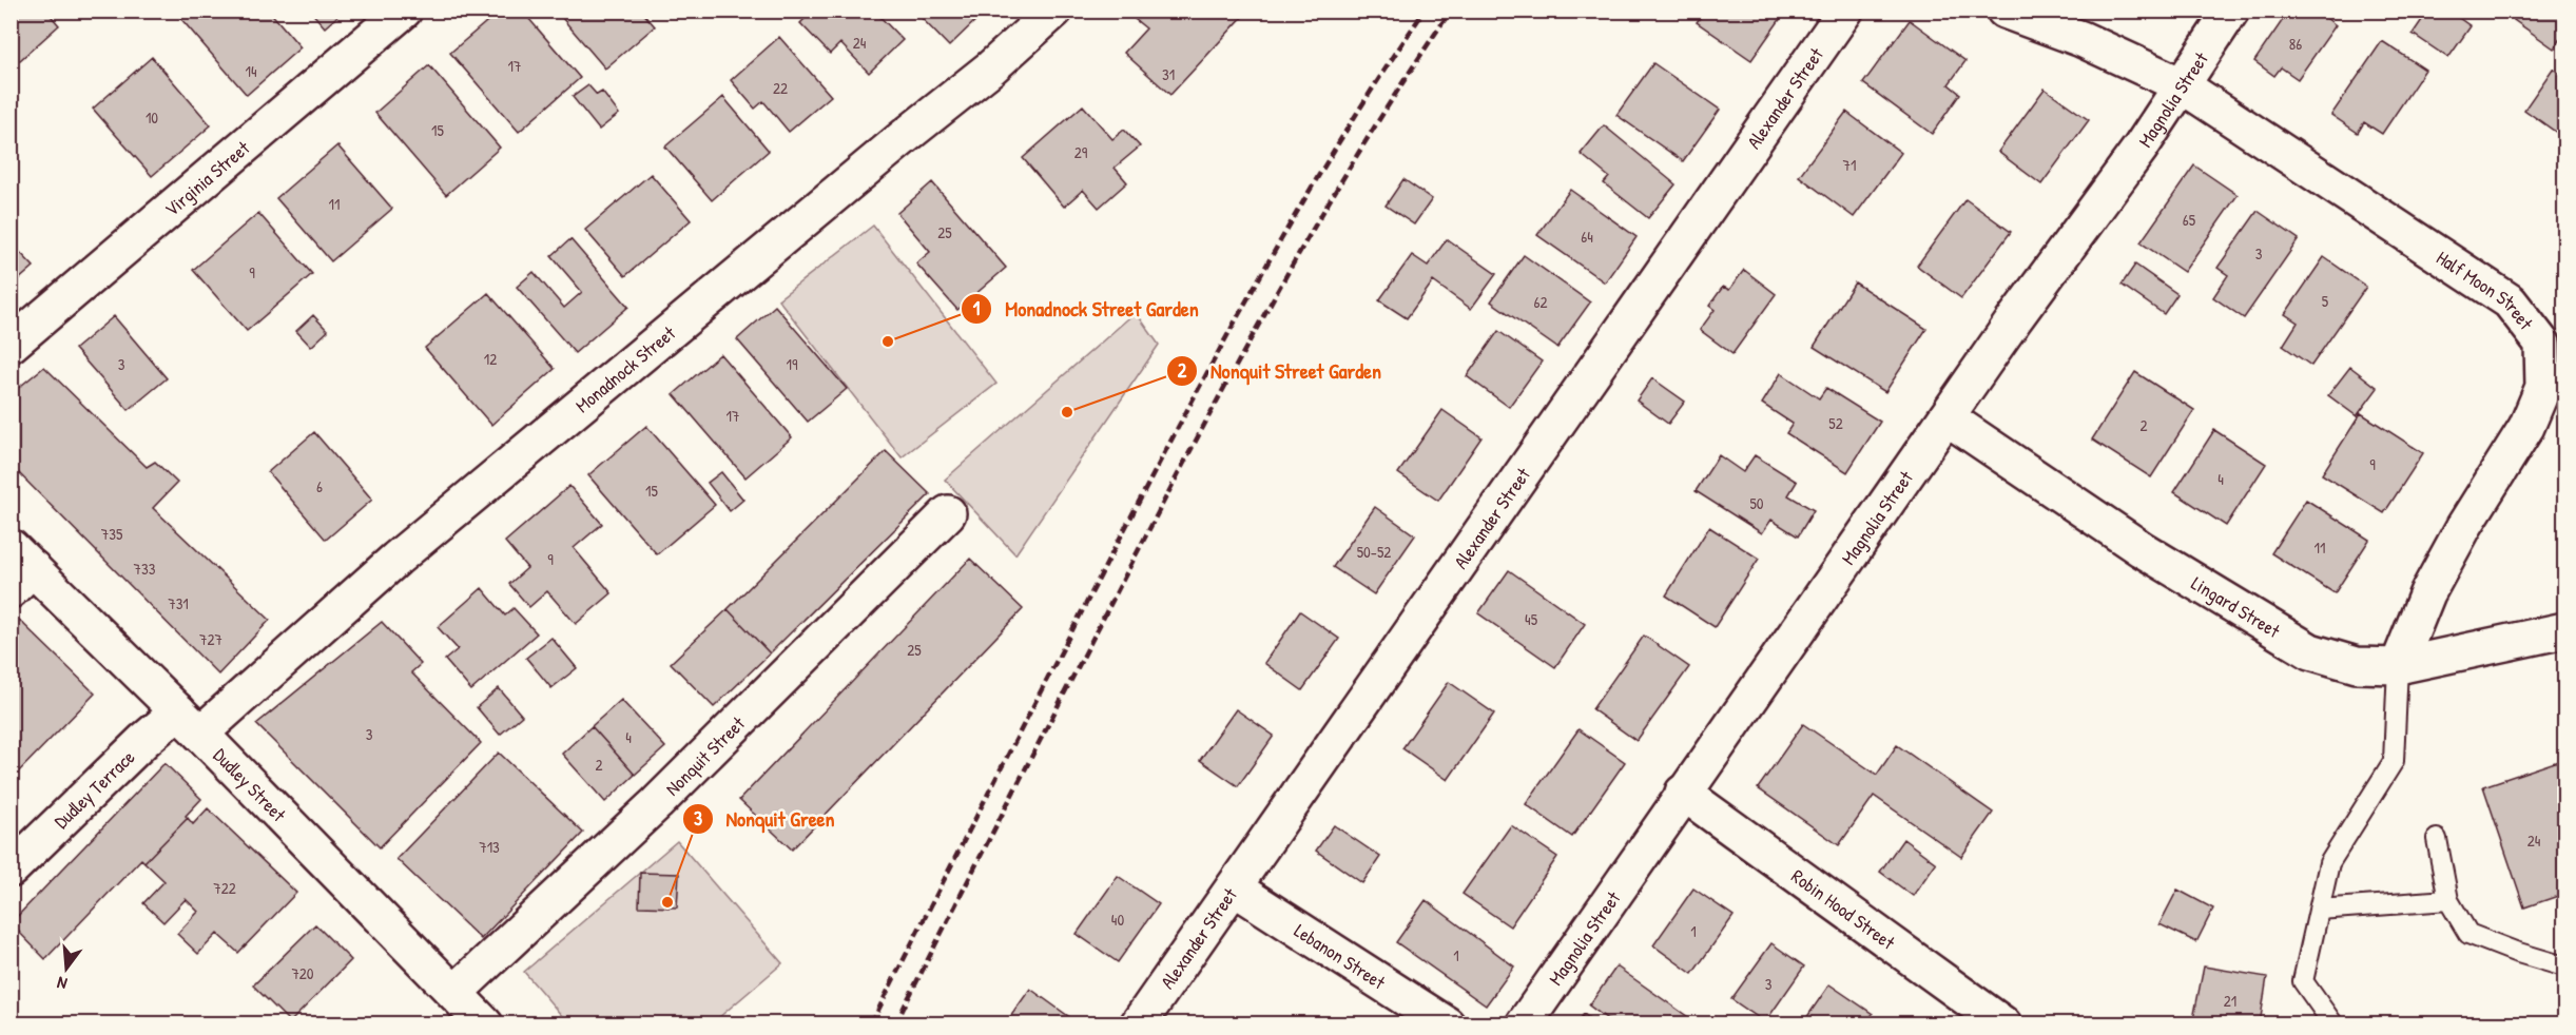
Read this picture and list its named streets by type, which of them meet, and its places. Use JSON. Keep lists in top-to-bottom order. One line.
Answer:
{"streets":{"street":["Alexander Street","Magnolia Street","Virginia Street","Half Moon Street","Monadnock Street","Lingard Street","Nonquit Street","Dudley Street","Dudley Terrace","Robin Hood Street","Lebanon Street"]},"crossings":[["Alexander Street","Lebanon Street"],["Magnolia Street","Half Moon Street"],["Magnolia Street","Lingard Street"],["Magnolia Street","Robin Hood Street"],["Half Moon Street","Lingard Street"],["Monadnock Street","Dudley Street"],["Monadnock Street","Dudley Terrace"],["Nonquit Street","Dudley Street"],["Dudley Street","Dudley Terrace"]],"places":["Monadnock Street Garden","Nonquit Street Garden","Nonquit Green"],"house_numbers":["24","86","17","14","31","22","10","15","29","71","11","65","25","64","3","9","5","62","12","3","19","17","52","2","9","4","6","15","50","735","11","50-52","9","733","731","45","727","25","3","4","2","24","713","722","40","1","1","720","3","21"],"north":"bottom"}
